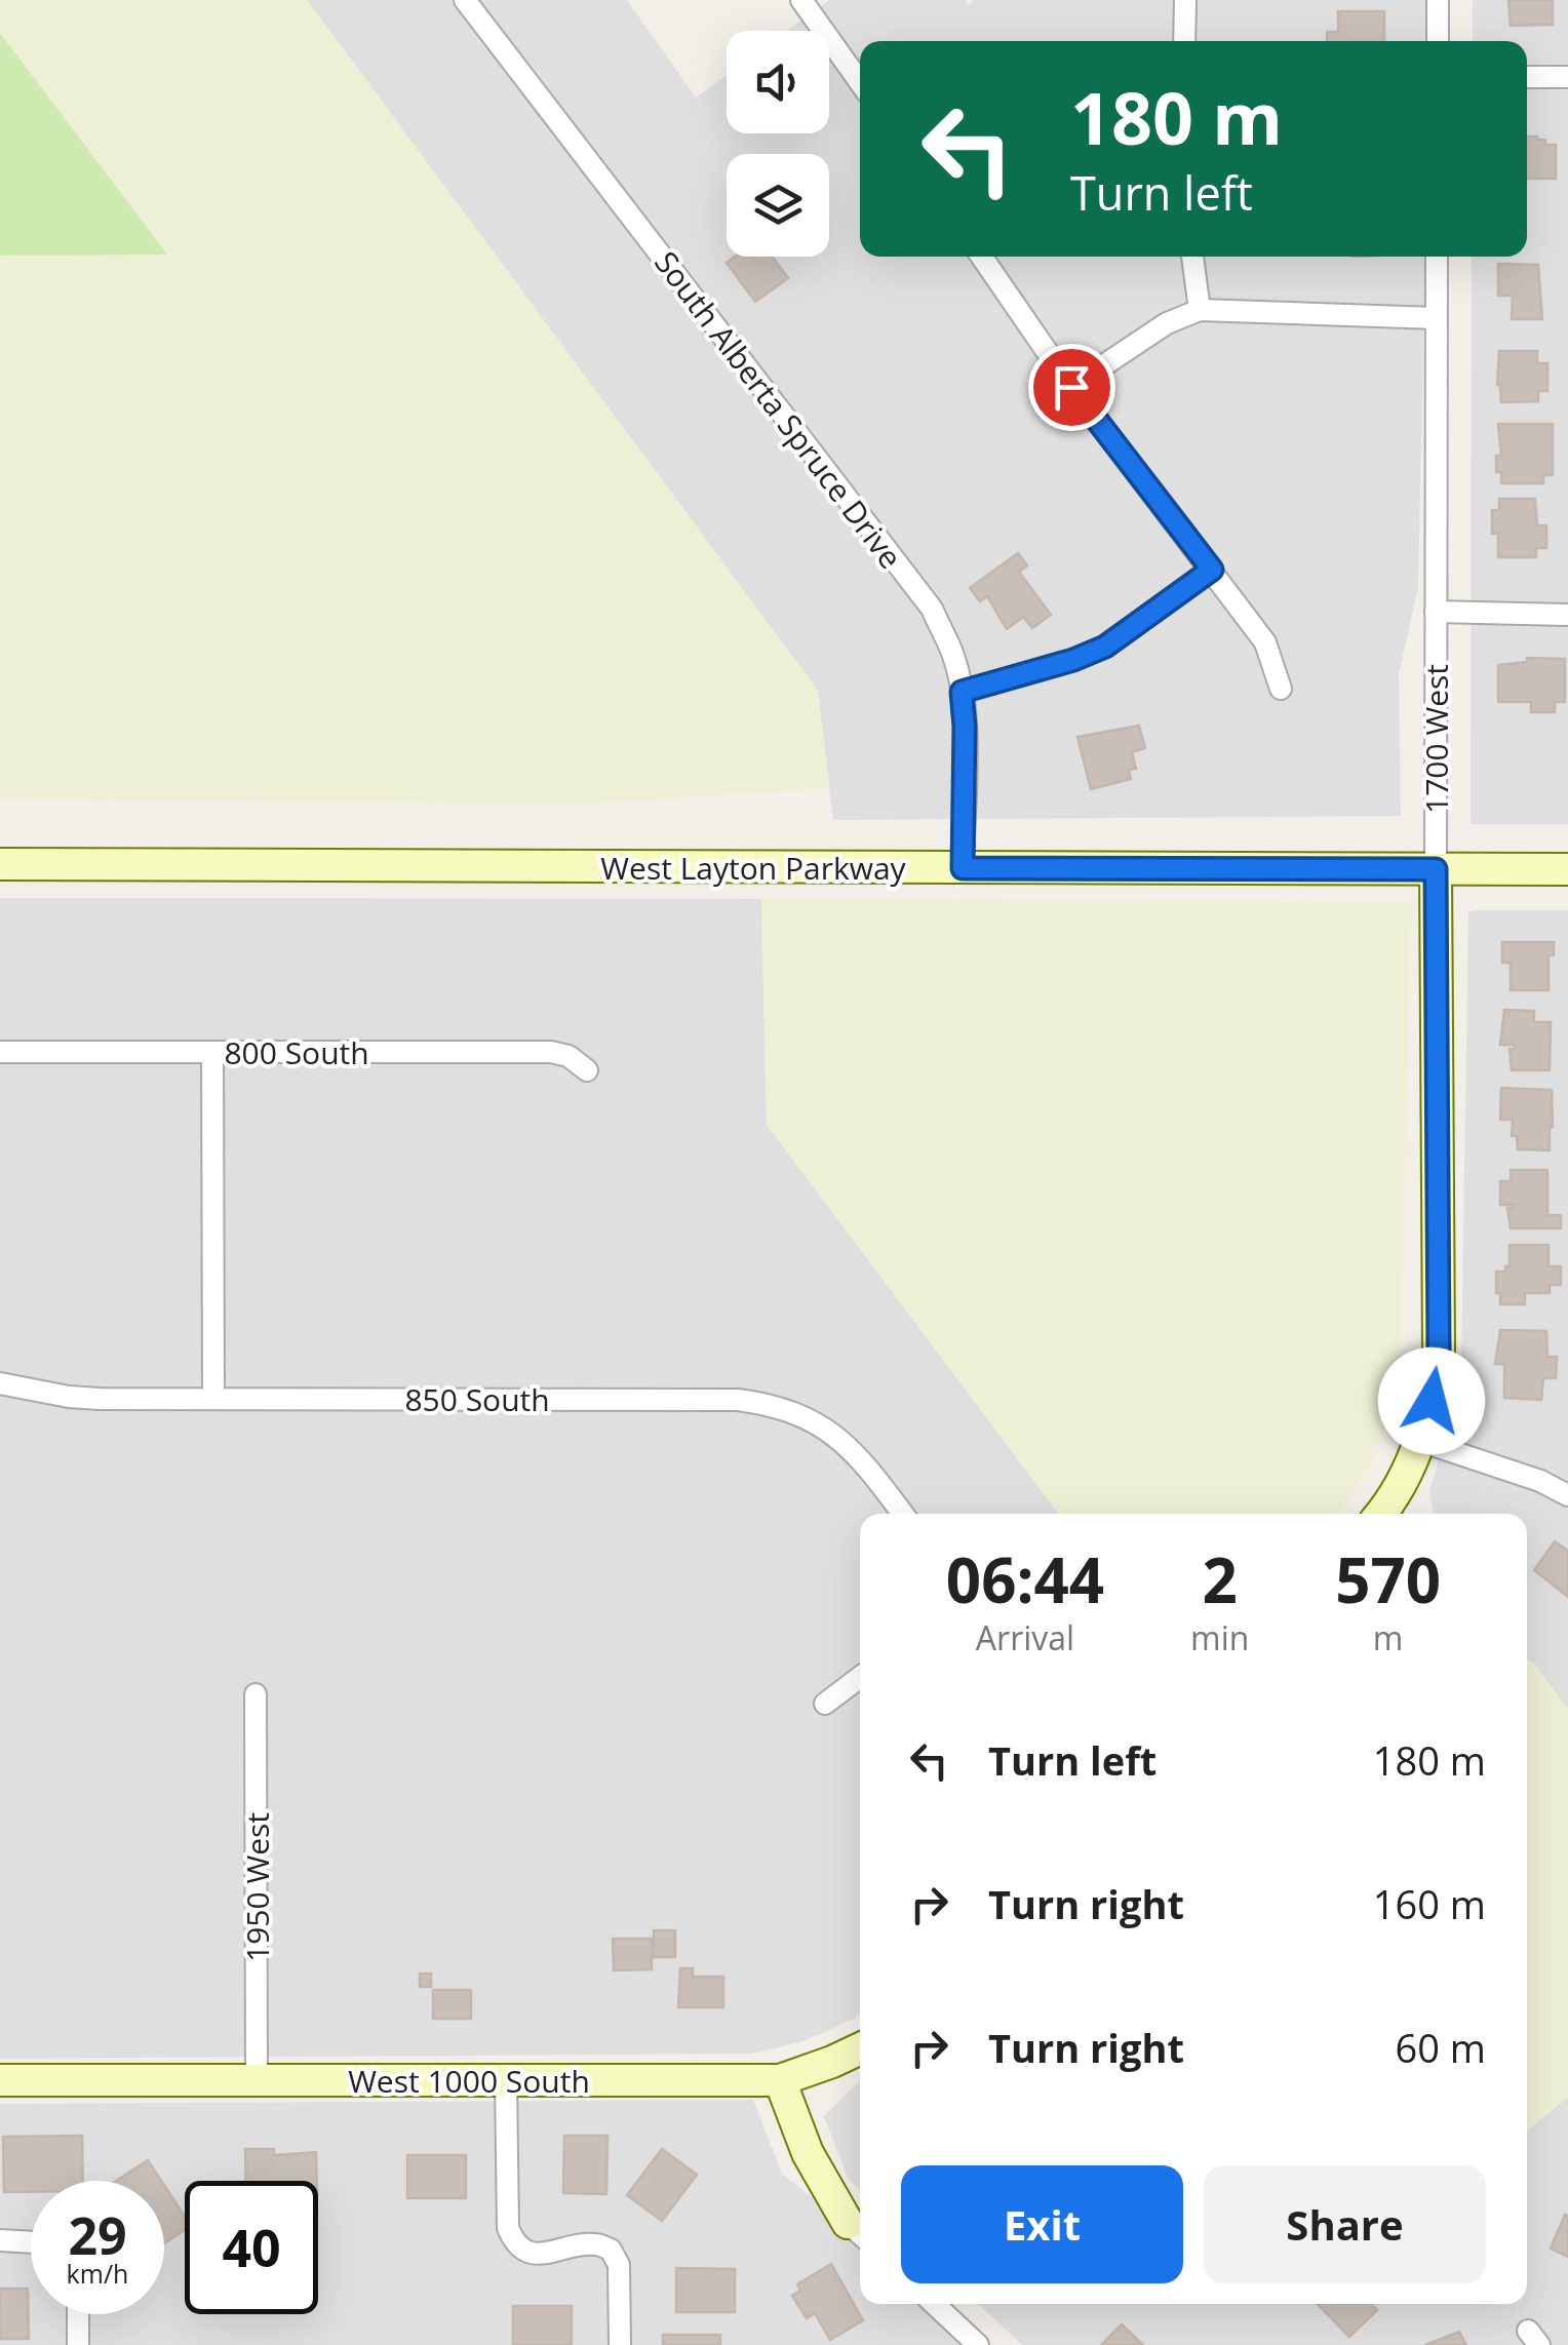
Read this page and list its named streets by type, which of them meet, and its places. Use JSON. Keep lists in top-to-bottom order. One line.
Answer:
{"streets":{"street":["South Alberta Spruce Drive","1700 West","West Layton Parkway","800 South","850 South","1950 West","West 1000 South"]},"crossings":[["South Alberta Spruce Drive","West Layton Parkway"],["1700 West","West Layton Parkway"],["1950 West","West 1000 South"]],"page":{"turn":["180 m","Turn left"],"eta":["06:44","Arrival","2","min","570","m"],"list":[{"name":"Turn left","value":"180 m"},{"name":"Turn right","value":"160 m"},{"name":"Turn right","value":"60 m"}],"buttons":["Exit","Share"],"speed":"29 km/h","limit":"40"}}
